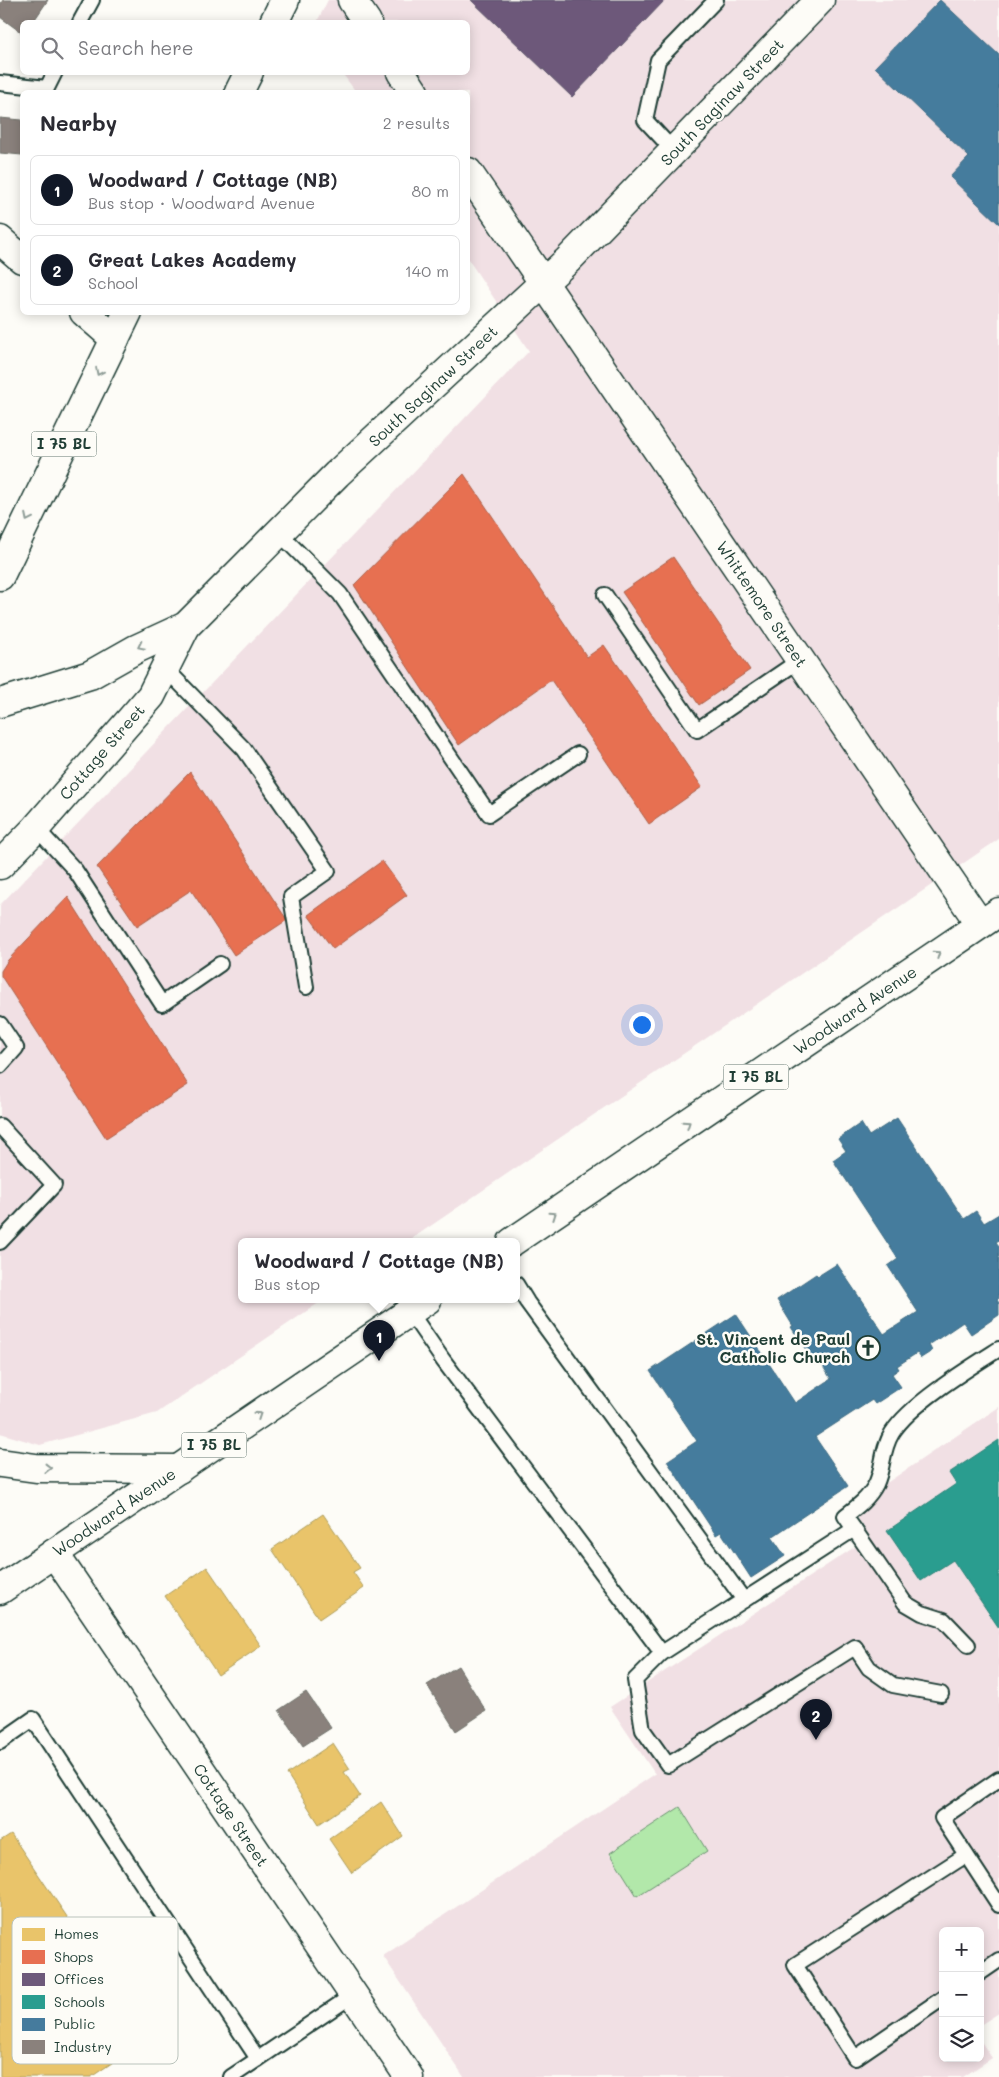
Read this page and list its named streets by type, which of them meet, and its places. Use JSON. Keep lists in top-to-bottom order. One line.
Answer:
{"streets":{"street":["South Saginaw Street","I 75 BL","Whittemore Street","Cottage Street","Woodward Avenue"]},"crossings":[["South Saginaw Street","Whittemore Street"],["South Saginaw Street","Cottage Street"],["Whittemore Street","Woodward Avenue"],["Cottage Street","Woodward Avenue"]],"one_way":["Woodward Avenue"],"places":{"church":["St. Vincent de Paul Catholic Church"]},"legend":["Homes","Shops","Offices","Schools","Public","Industry"],"page":{"search":"Search here","heading":["Nearby","2 results"],"list":[{"mark":"1","name":"Woodward / Cottage (NB)","note":"Bus stop · Woodward Avenue","value":"80 m"},{"mark":"2","name":"Great Lakes Academy","note":"School","value":"140 m"}],"popup":["Woodward / Cottage (NB)","Bus stop"],"pins":["1","2"],"map_buttons":["+","−"]}}
